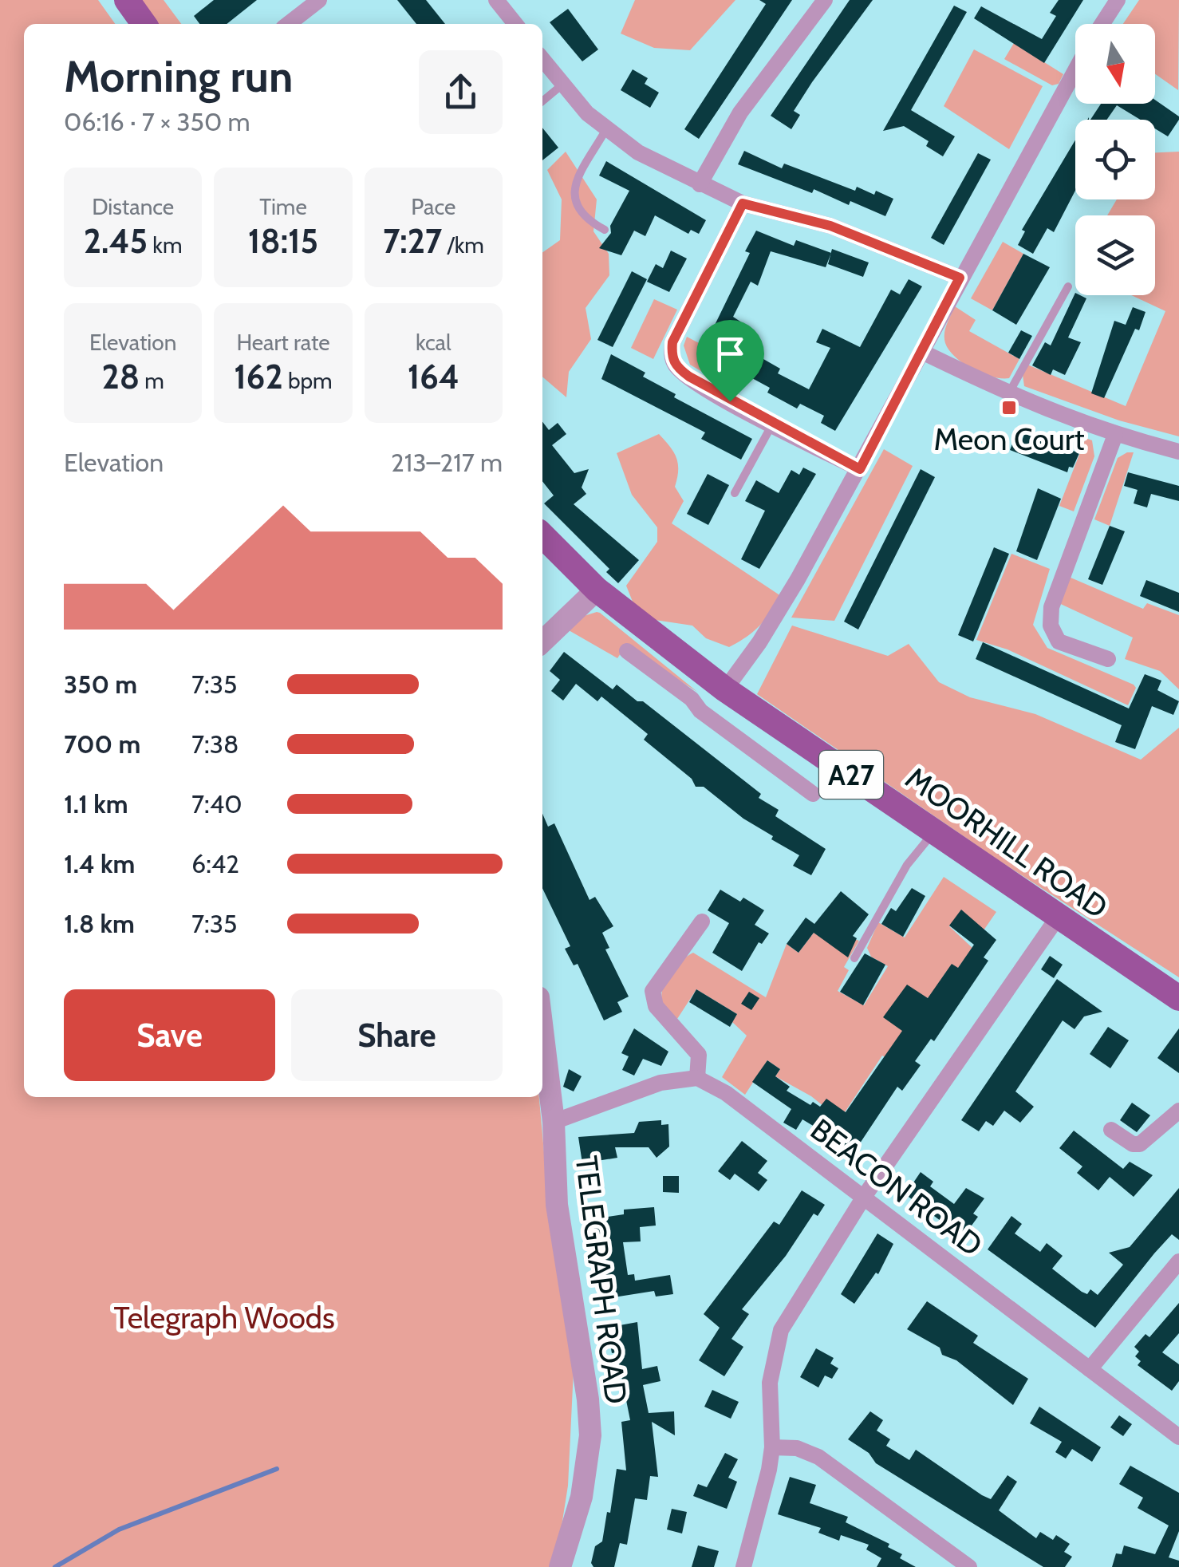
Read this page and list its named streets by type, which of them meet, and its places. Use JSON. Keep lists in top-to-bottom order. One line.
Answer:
{"streets":{"main road":["A27","MOORHILL ROAD"],"street":["BEACON ROAD","TELEGRAPH ROAD"]},"parks":["Telegraph Woods"],"places":{"transit":["Meon Court"]},"north":"bottom","page":{"heading":["Morning run","06:16 · 7 × 350 m"],"stats":[["Distance","2.45 km"],["Time","18:15"],["Pace","7:27 /km"],["Elevation","28 m"],["Heart rate","162 bpm"],["kcal","164"]],"chart":["Elevation","213–217 m"],"list":[{"name":"350 m","note":"7:35"},{"name":"700 m","note":"7:38"},{"name":"1.1 km","note":"7:40"},{"name":"1.4 km","note":"6:42"},{"name":"1.8 km","note":"7:35"}],"buttons":["Save","Share"]}}
